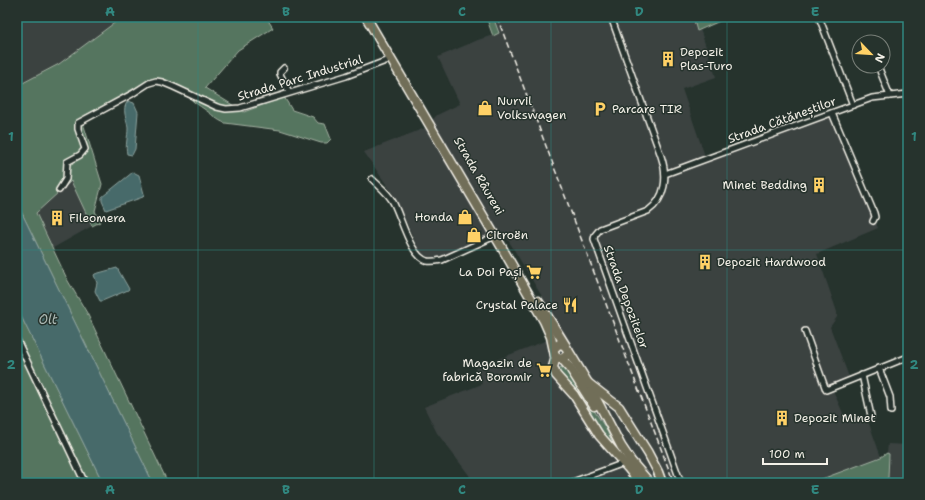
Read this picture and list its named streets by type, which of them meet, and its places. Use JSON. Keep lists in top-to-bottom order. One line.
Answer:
{"streets":{"main road":["Strada Râureni"],"street":["Strada Parc Industrial","Strada Cătăneștilor","Strada Depozitelor"]},"crossings":[["Strada Parc Industrial","Strada Râureni"],["Strada Cătăneștilor","Strada Depozitelor"]],"water":["Olt"],"places":{"building":["Depozit Plas-Turo","Minet Bedding","Fileomera","Depozit Hardwood","Depozit Minet"],"shop":["Nurvil Volkswagen","Honda","Citroën"],"parking":["Parcare TIR"],"supermarket":["La Doi Pași","Magazin de fabrică Boromir"],"restaurant":["Crystal Palace"]},"scale_bar":"100 m","north":"bottom right","grid":{"columns":["A","B","C","D","E"],"rows":["1","2"]}}
